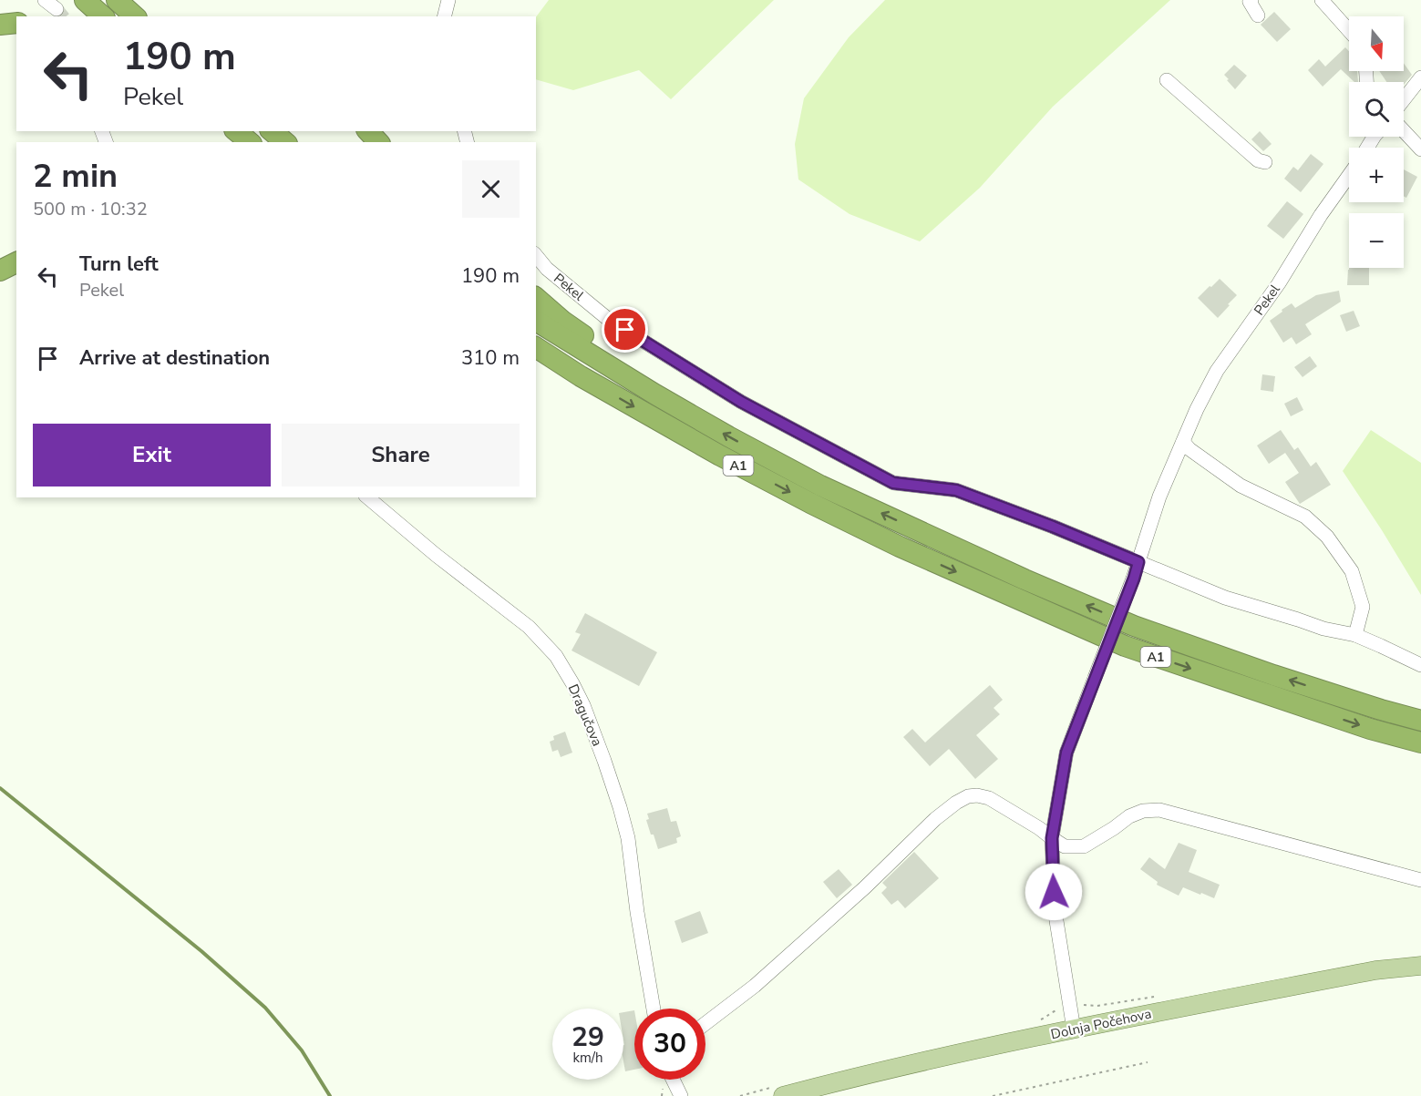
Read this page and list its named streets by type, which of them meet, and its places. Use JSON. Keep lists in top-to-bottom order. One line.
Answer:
{"streets":{"highway":["A1"],"main road":["Dolnja Počehova"],"street":["Pekel","Dragučova"]},"crossings":[["Pekel","Dolnja Počehova"]],"north":"bottom","page":{"map_buttons":["+","−"],"turn":["190 m","Pekel"],"heading":["2 min","500 m · 10:32"],"list":[{"name":"Turn left","note":"Pekel","value":"190 m"},{"name":"Arrive at destination","value":"310 m"}],"buttons":["Exit","Share"],"speed":"29 km/h","limit":"30"}}
